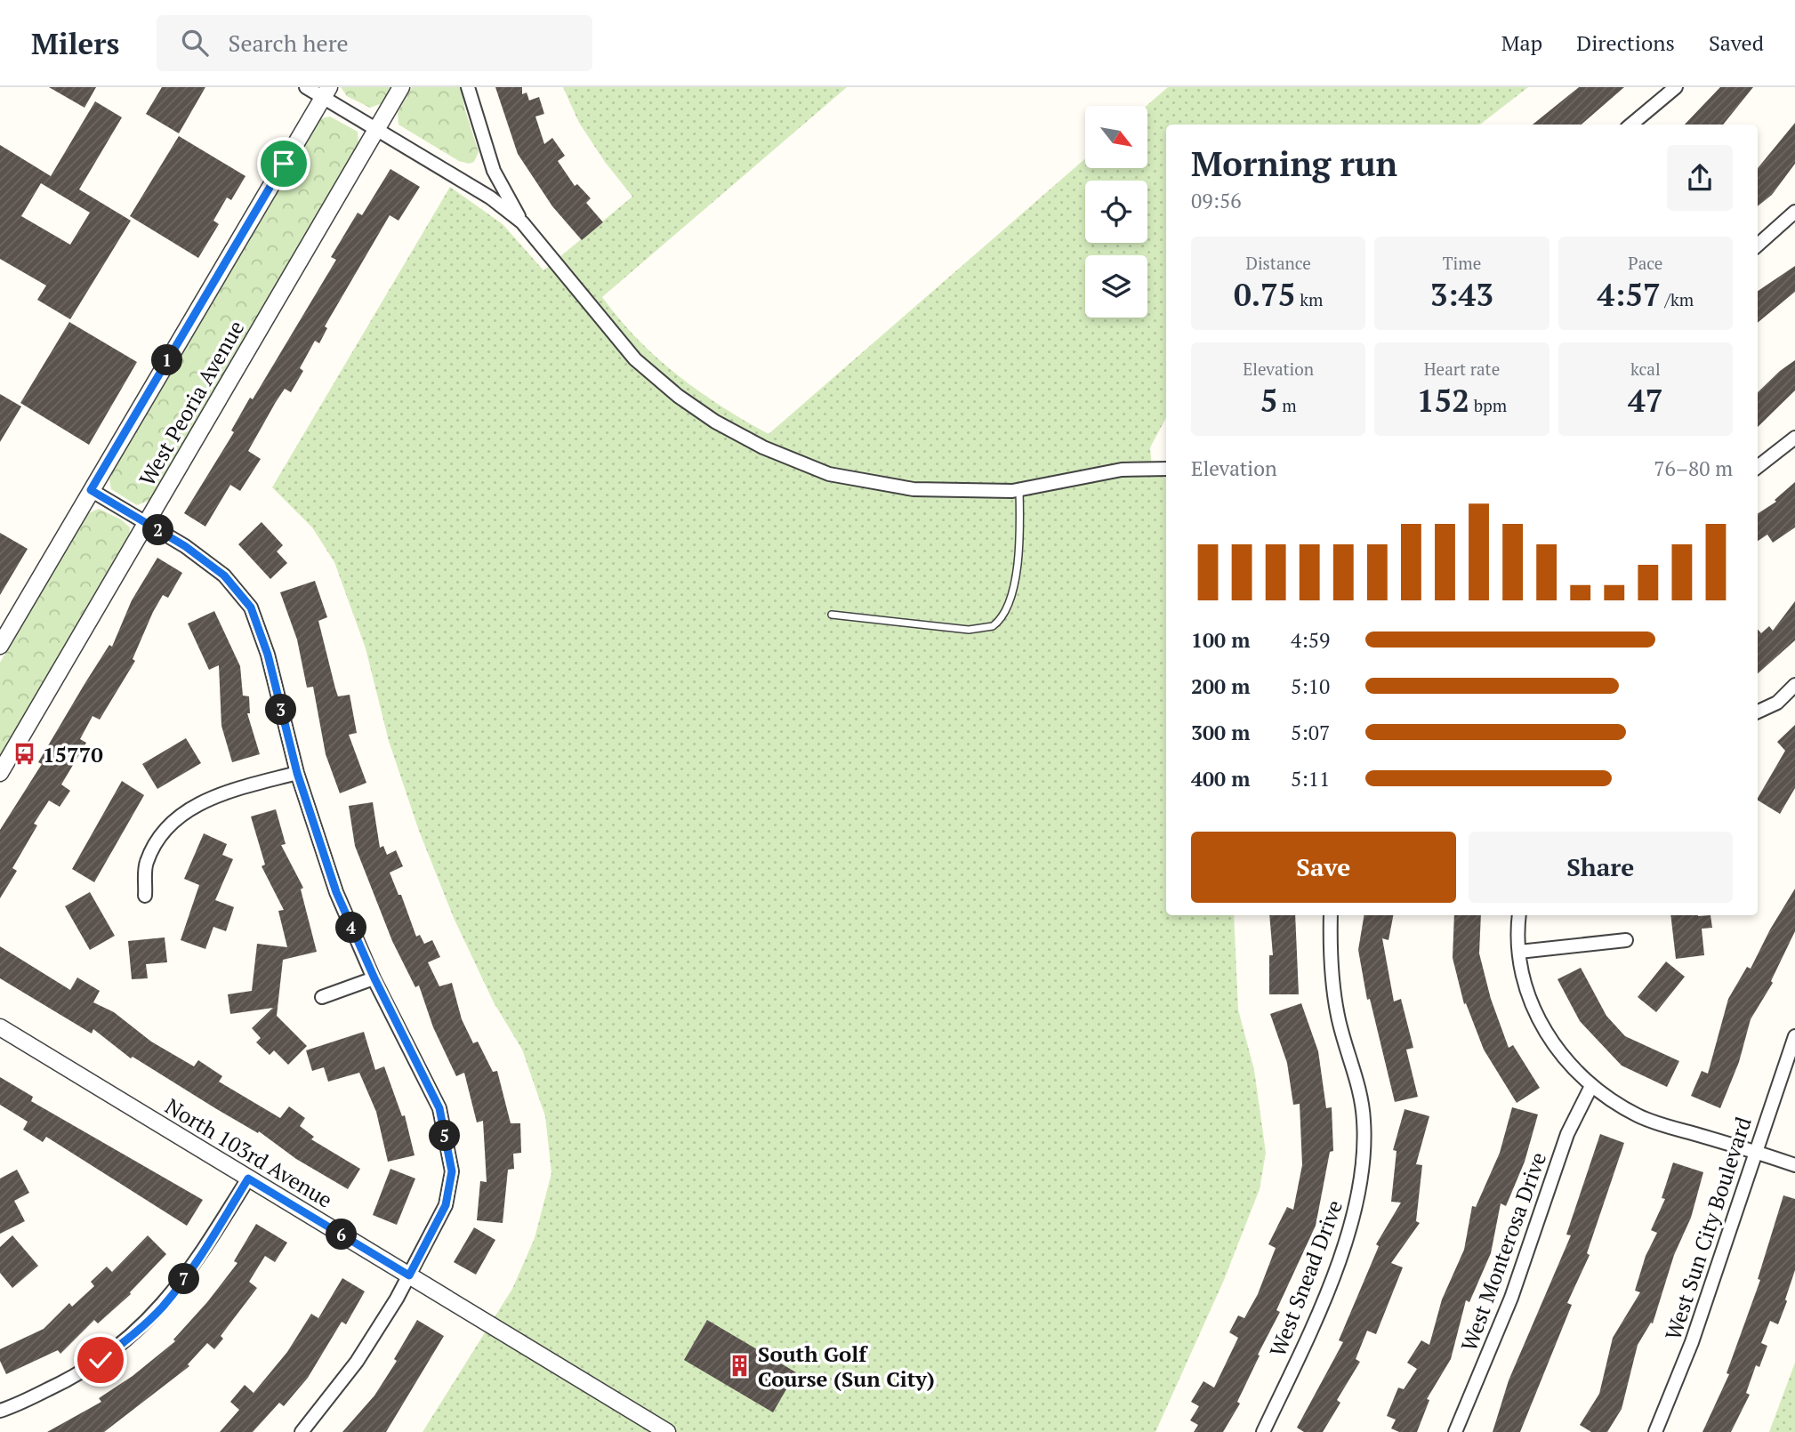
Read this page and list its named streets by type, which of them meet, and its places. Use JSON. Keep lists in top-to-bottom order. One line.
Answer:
{"streets":{"street":["West Peoria Avenue","North 103rd Avenue","West Sun City Boulevard","West Monterosa Drive","West Snead Drive"]},"places":{"bus stop":["15770"],"building":["South Golf Course (Sun City)"]},"north":"bottom right","page":{"header":"Milers","search":"Search here","nav":["Map","Directions","Saved"],"heading":["Morning run","09:56"],"stats":[["Distance","0.75 km"],["Time","3:43"],["Pace","4:57 /km"],["Elevation","5 m"],["Heart rate","152 bpm"],["kcal","47"]],"pins":["1","2","3","4","5","6","7"],"chart":["Elevation","76–80 m"],"list":[{"name":"100 m","note":"4:59"},{"name":"200 m","note":"5:10"},{"name":"300 m","note":"5:07"},{"name":"400 m","note":"5:11"}],"buttons":["Save","Share"]}}
